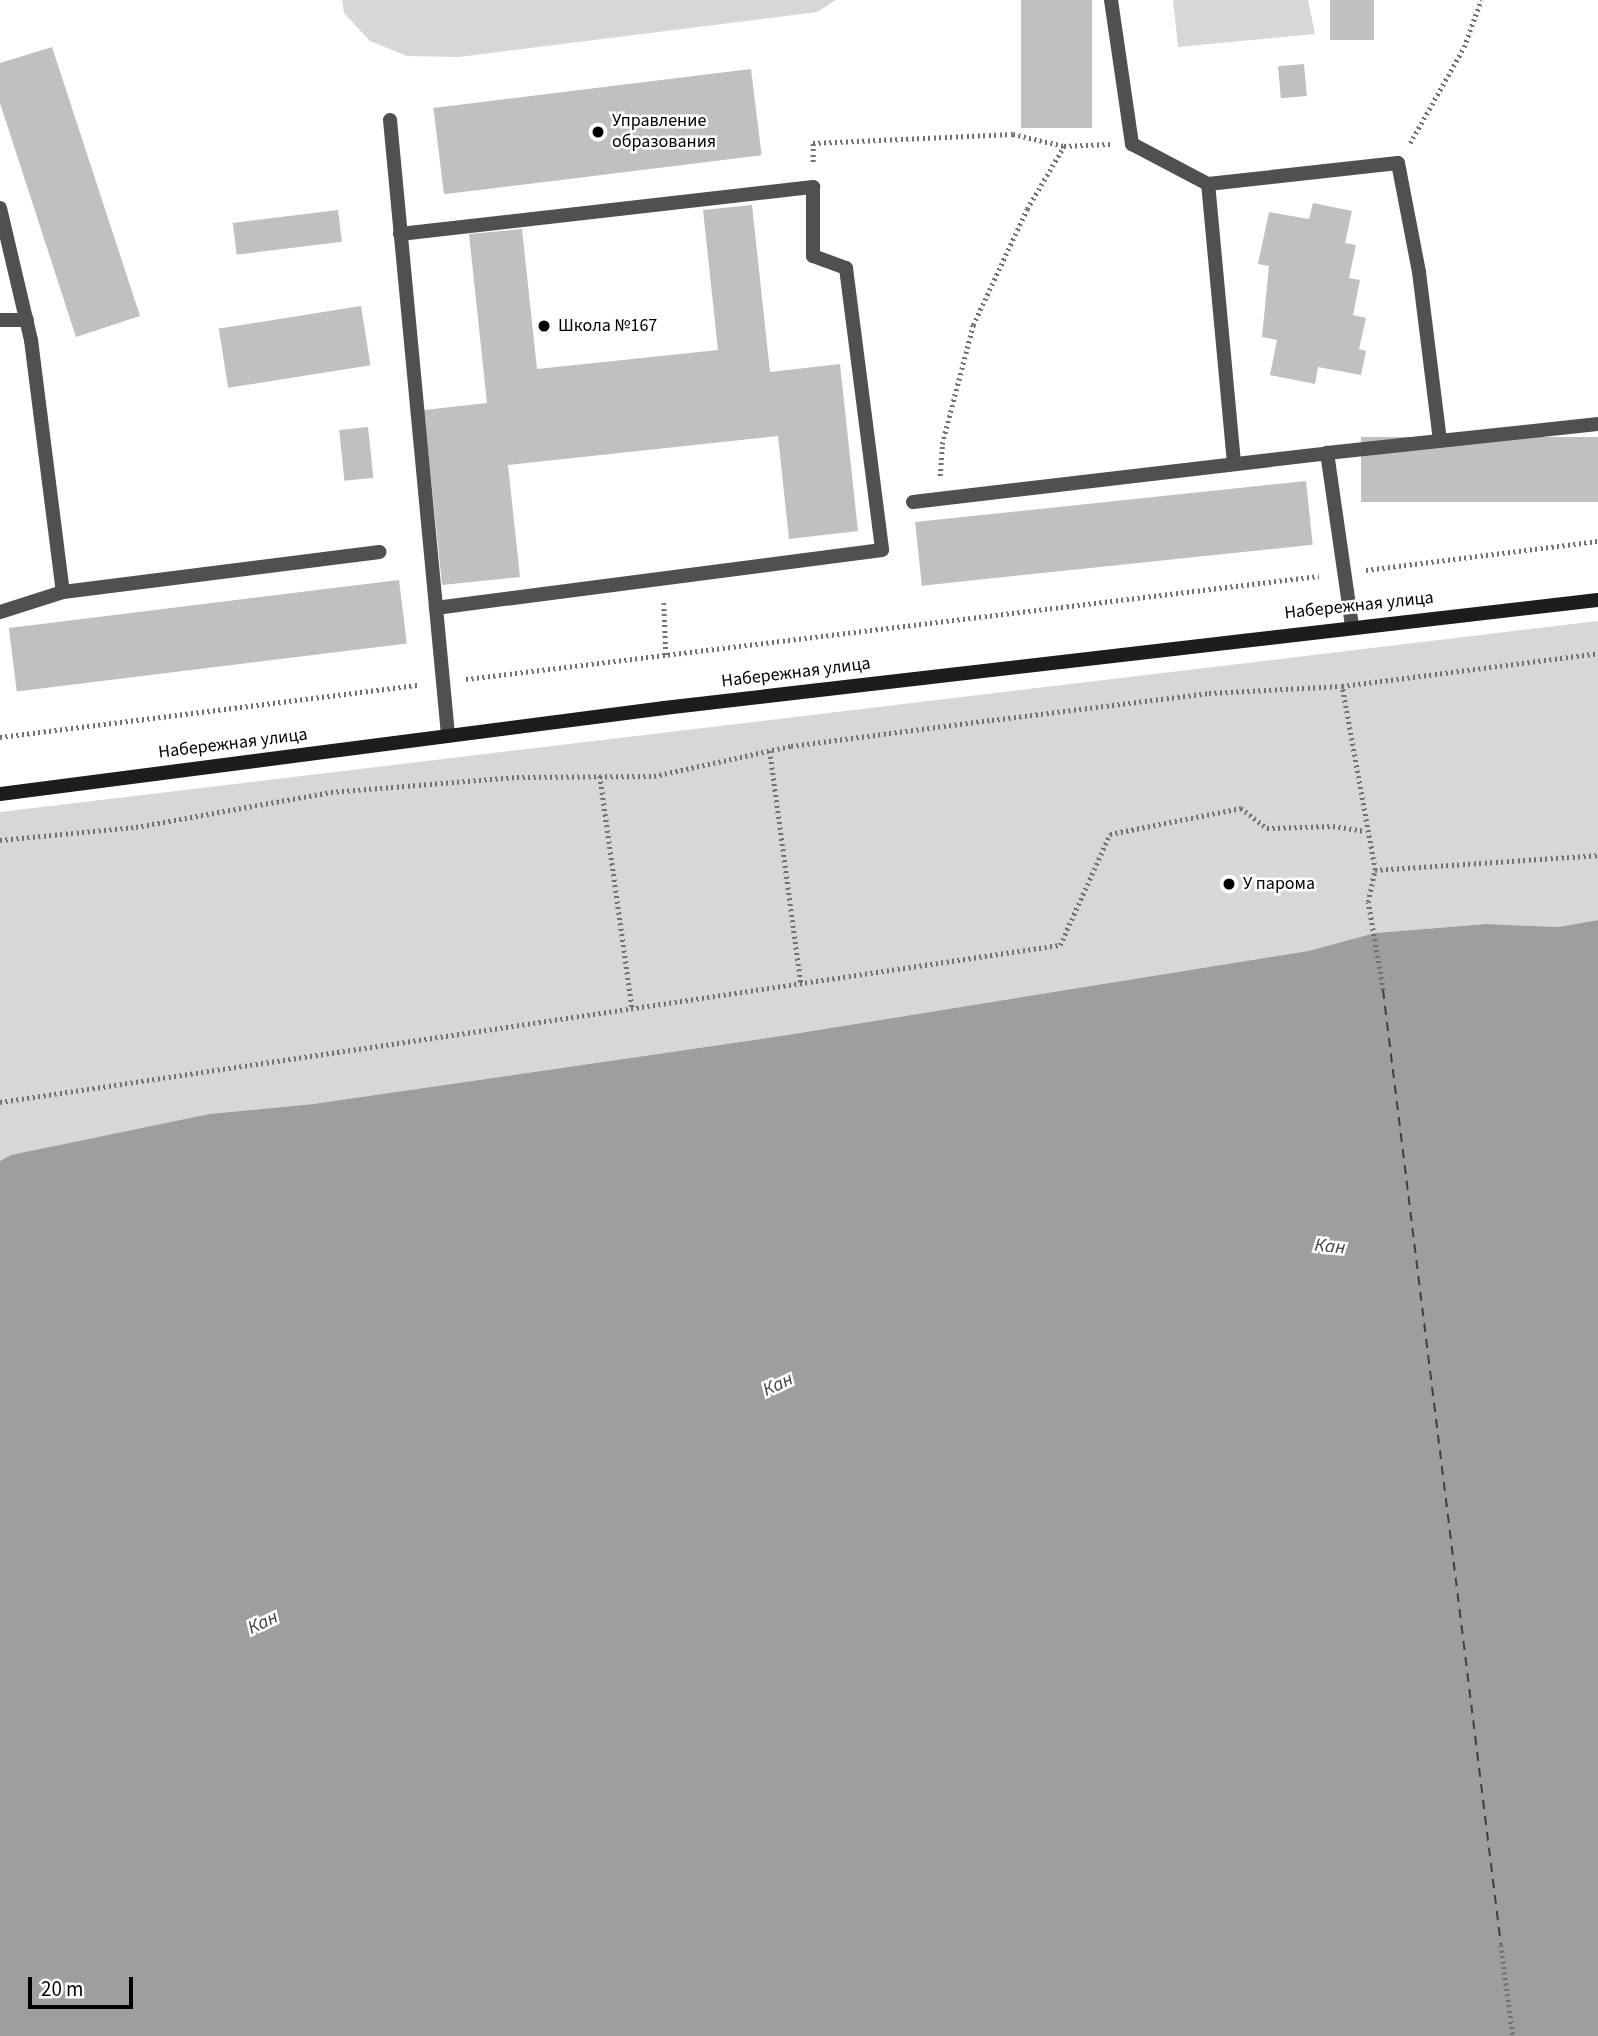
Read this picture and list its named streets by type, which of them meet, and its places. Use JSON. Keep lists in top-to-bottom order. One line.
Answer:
{"streets":{"main road":["Набережная улица"]},"water":["Кан"],"places":["Управление образования","Школа №167","У парома"],"scale_bar":"20 m"}
